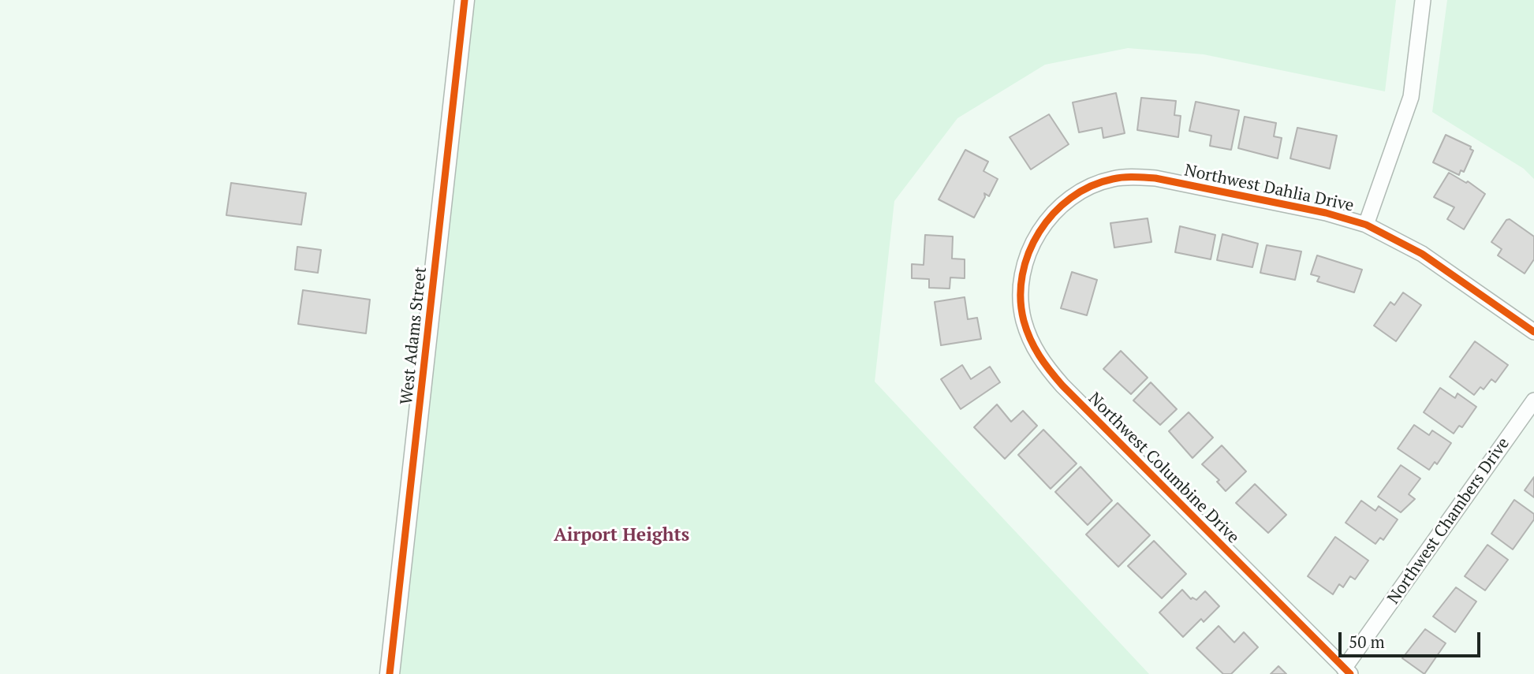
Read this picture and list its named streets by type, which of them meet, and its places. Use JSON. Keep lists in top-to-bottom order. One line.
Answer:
{"streets":{"street":["Northwest Dahlia Drive","West Adams Street","Northwest Columbine Drive","Northwest Chambers Drive"]},"crossings":[["Northwest Dahlia Drive","Northwest Columbine Drive"],["Northwest Columbine Drive","Northwest Chambers Drive"]],"districts":["Airport Heights"],"scale_bar":"50 m"}
